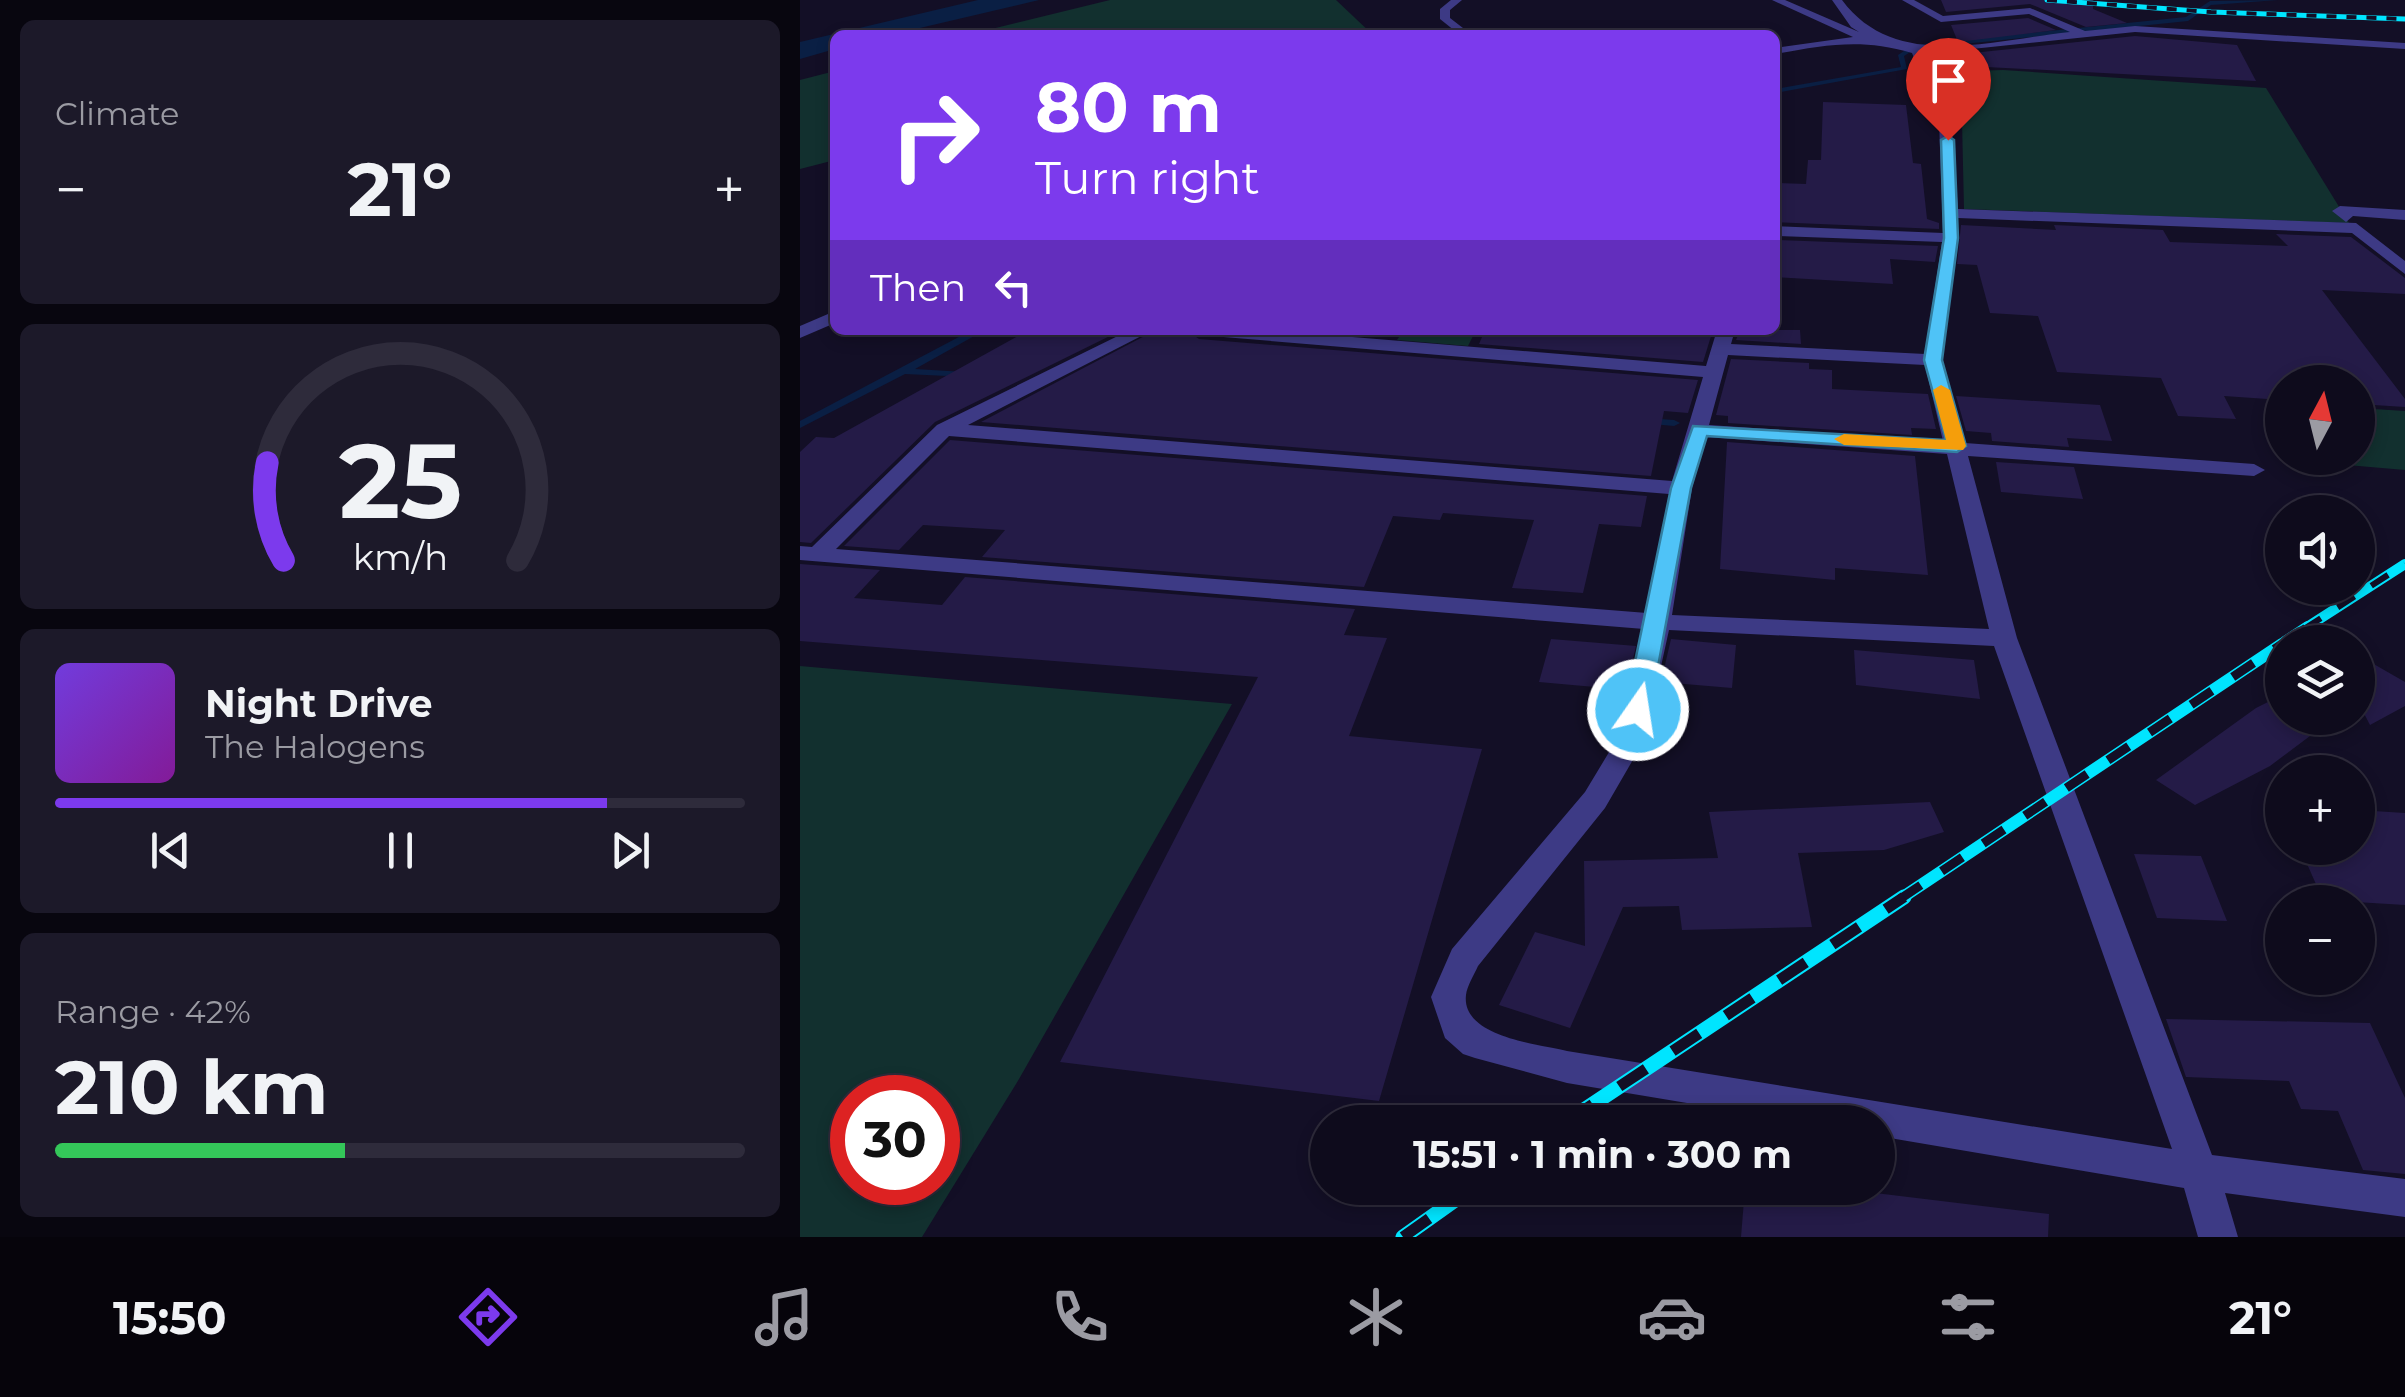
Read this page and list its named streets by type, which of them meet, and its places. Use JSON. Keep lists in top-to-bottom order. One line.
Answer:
{"north":"top","page":{"tile":["Climate",["Range · 42%","210 km"]],"turn":["80 m","Turn right"],"heat":["−","21°","+"],"then":"Then","map_buttons":["+","−"],"song":["Night Drive","The Halogens"],"limit":"30","trip":"15:51 · 1 min · 300 m","tabs":["15:50","21°"],"gauge":["25","km/h"]}}
